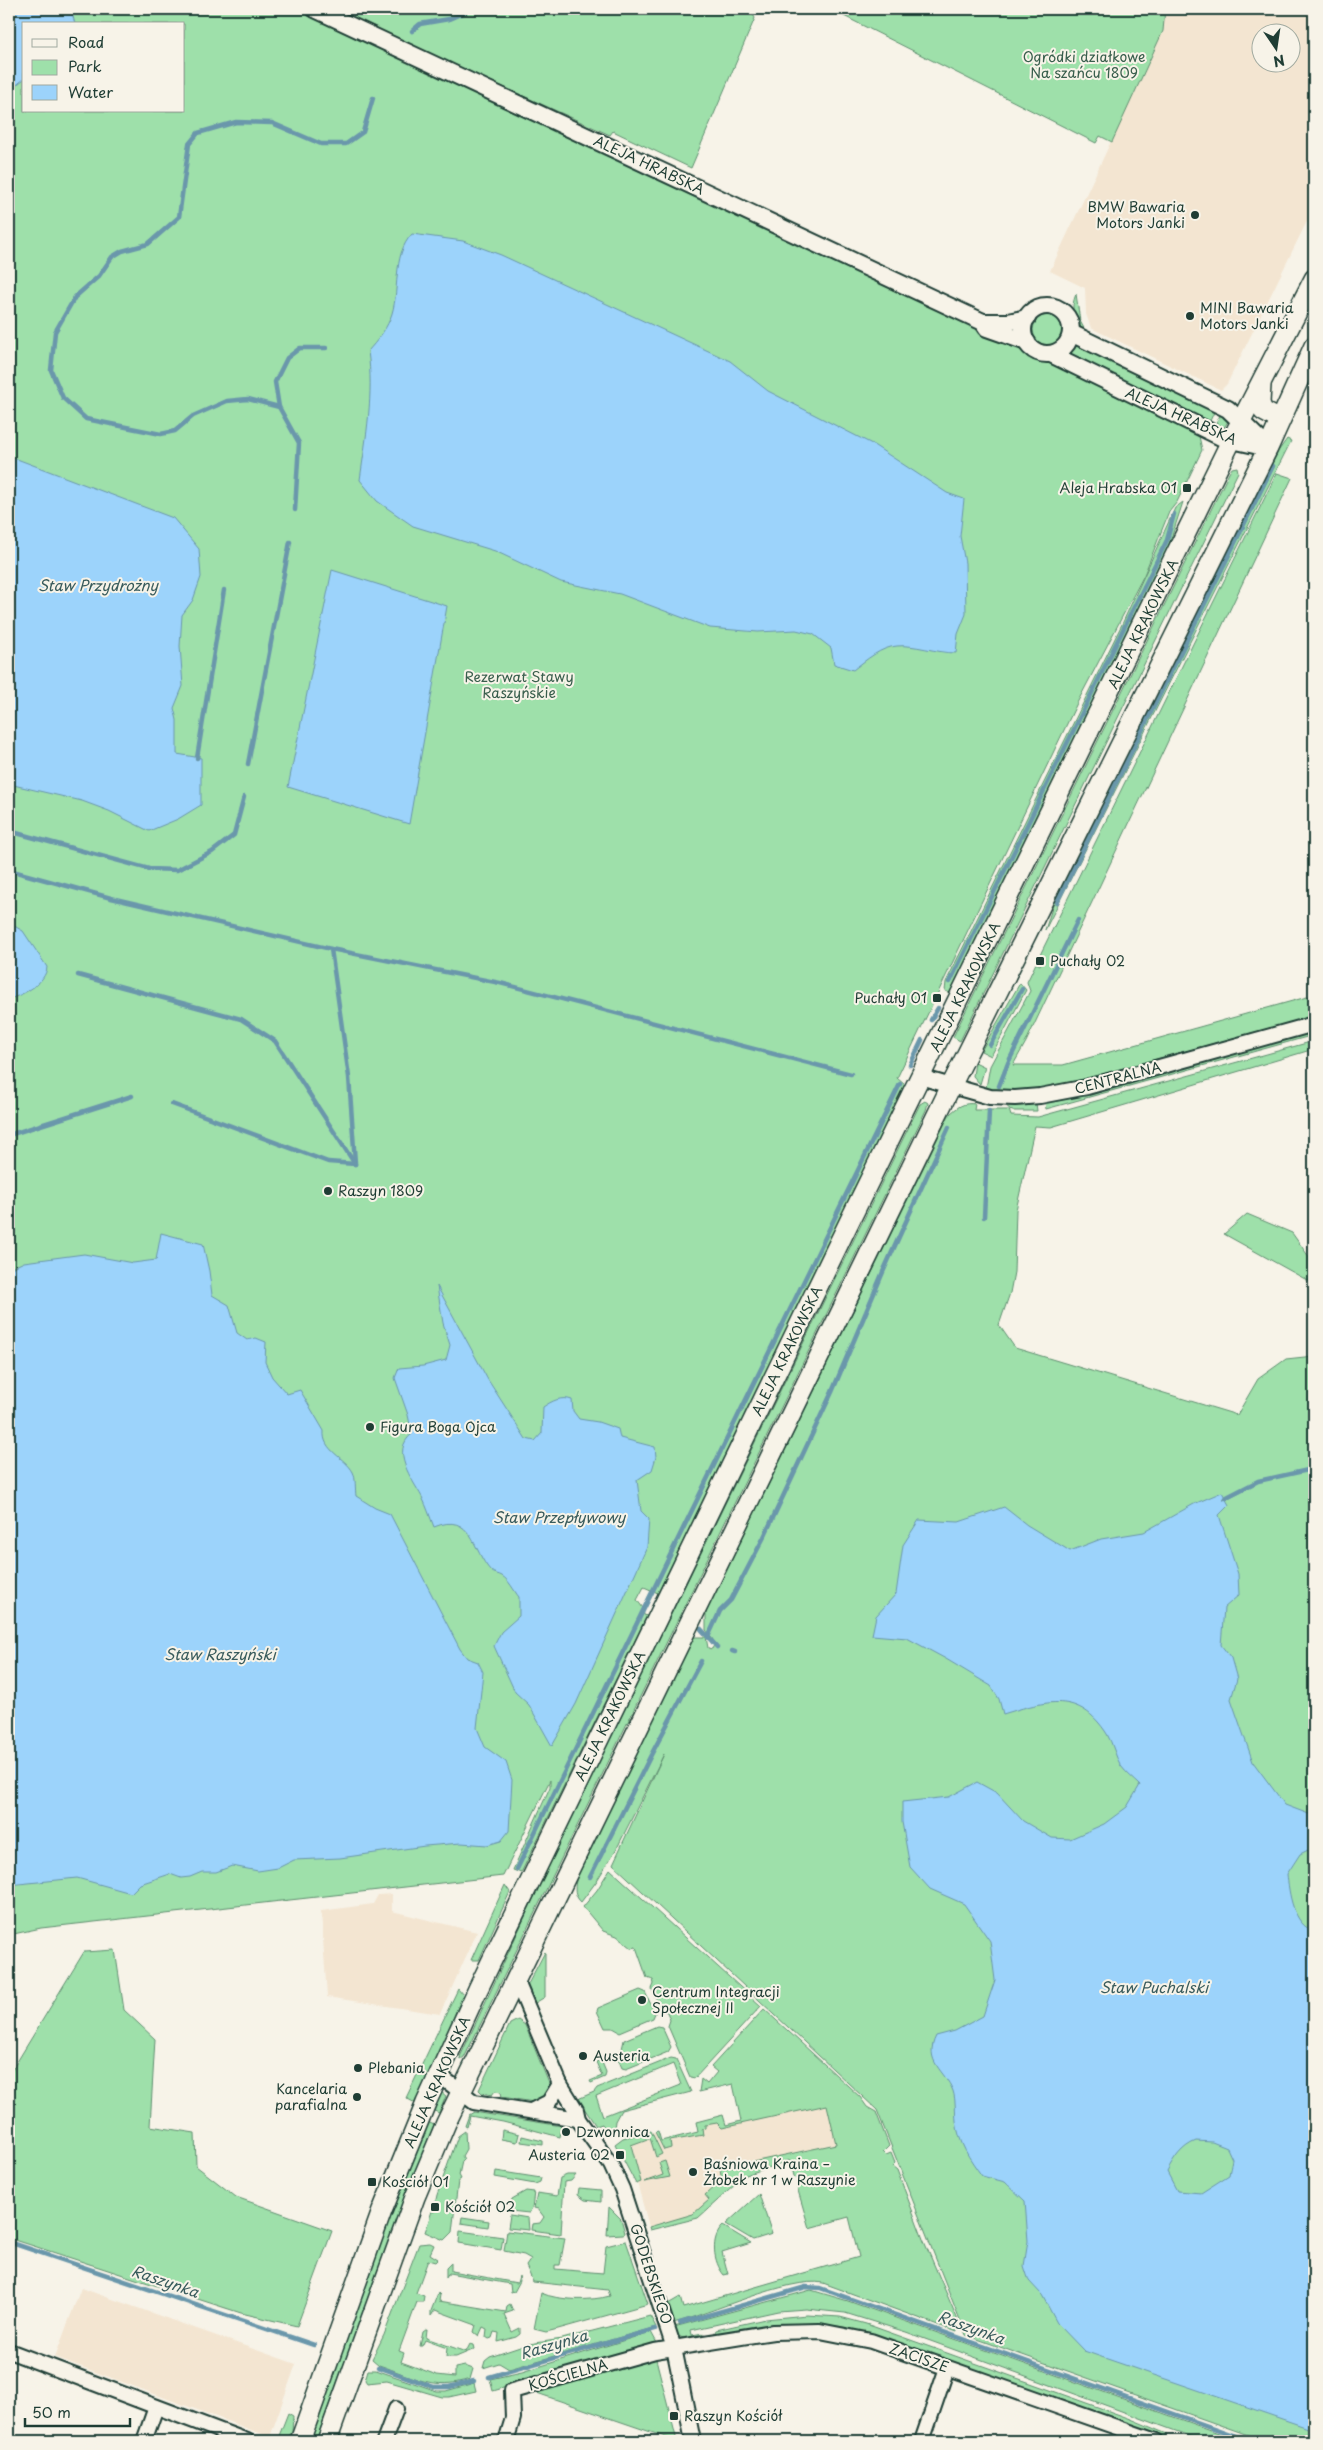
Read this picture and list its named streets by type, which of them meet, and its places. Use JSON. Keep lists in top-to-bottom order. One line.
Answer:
{"streets":{"main road":["ALEJA KRAKOWSKA"],"street":["ALEJA HRABSKA","CENTRALNA","GODEBSKIEGO","ZACISZE","KOŚCIELNA"]},"crossings":[["ALEJA HRABSKA","ALEJA KRAKOWSKA"],["ALEJA KRAKOWSKA","CENTRALNA"],["ALEJA KRAKOWSKA","GODEBSKIEGO"],["GODEBSKIEGO","ZACISZE"],["GODEBSKIEGO","KOŚCIELNA"],["ZACISZE","KOŚCIELNA"]],"water":["Staw Przydrożny","Staw Przepływowy","Staw Raszyński","Staw Puchalski","Raszynka"],"parks":["Ogródki działkowe Na szańcu 1809","Rezerwat Stawy Raszyńskie"],"places":{"other":["BMW Bawaria Motors Janki","MINI Bawaria Motors Janki","Raszyn 1809","Figura Boga Ojca","Centrum Integracji Społecznej II","Austeria","Plebania","Kancelaria parafialna","Dzwonnica","Baśniowa Kraina – Żłobek nr 1 w Raszynie"],"transit":["Aleja Hrabska 01","Puchały 02","Puchały 01","Austeria 02","Kościół 01","Kościół 02","Raszyn Kościół"]},"legend":["Road","Park","Water"],"scale_bar":"50 m","north":"bottom"}
